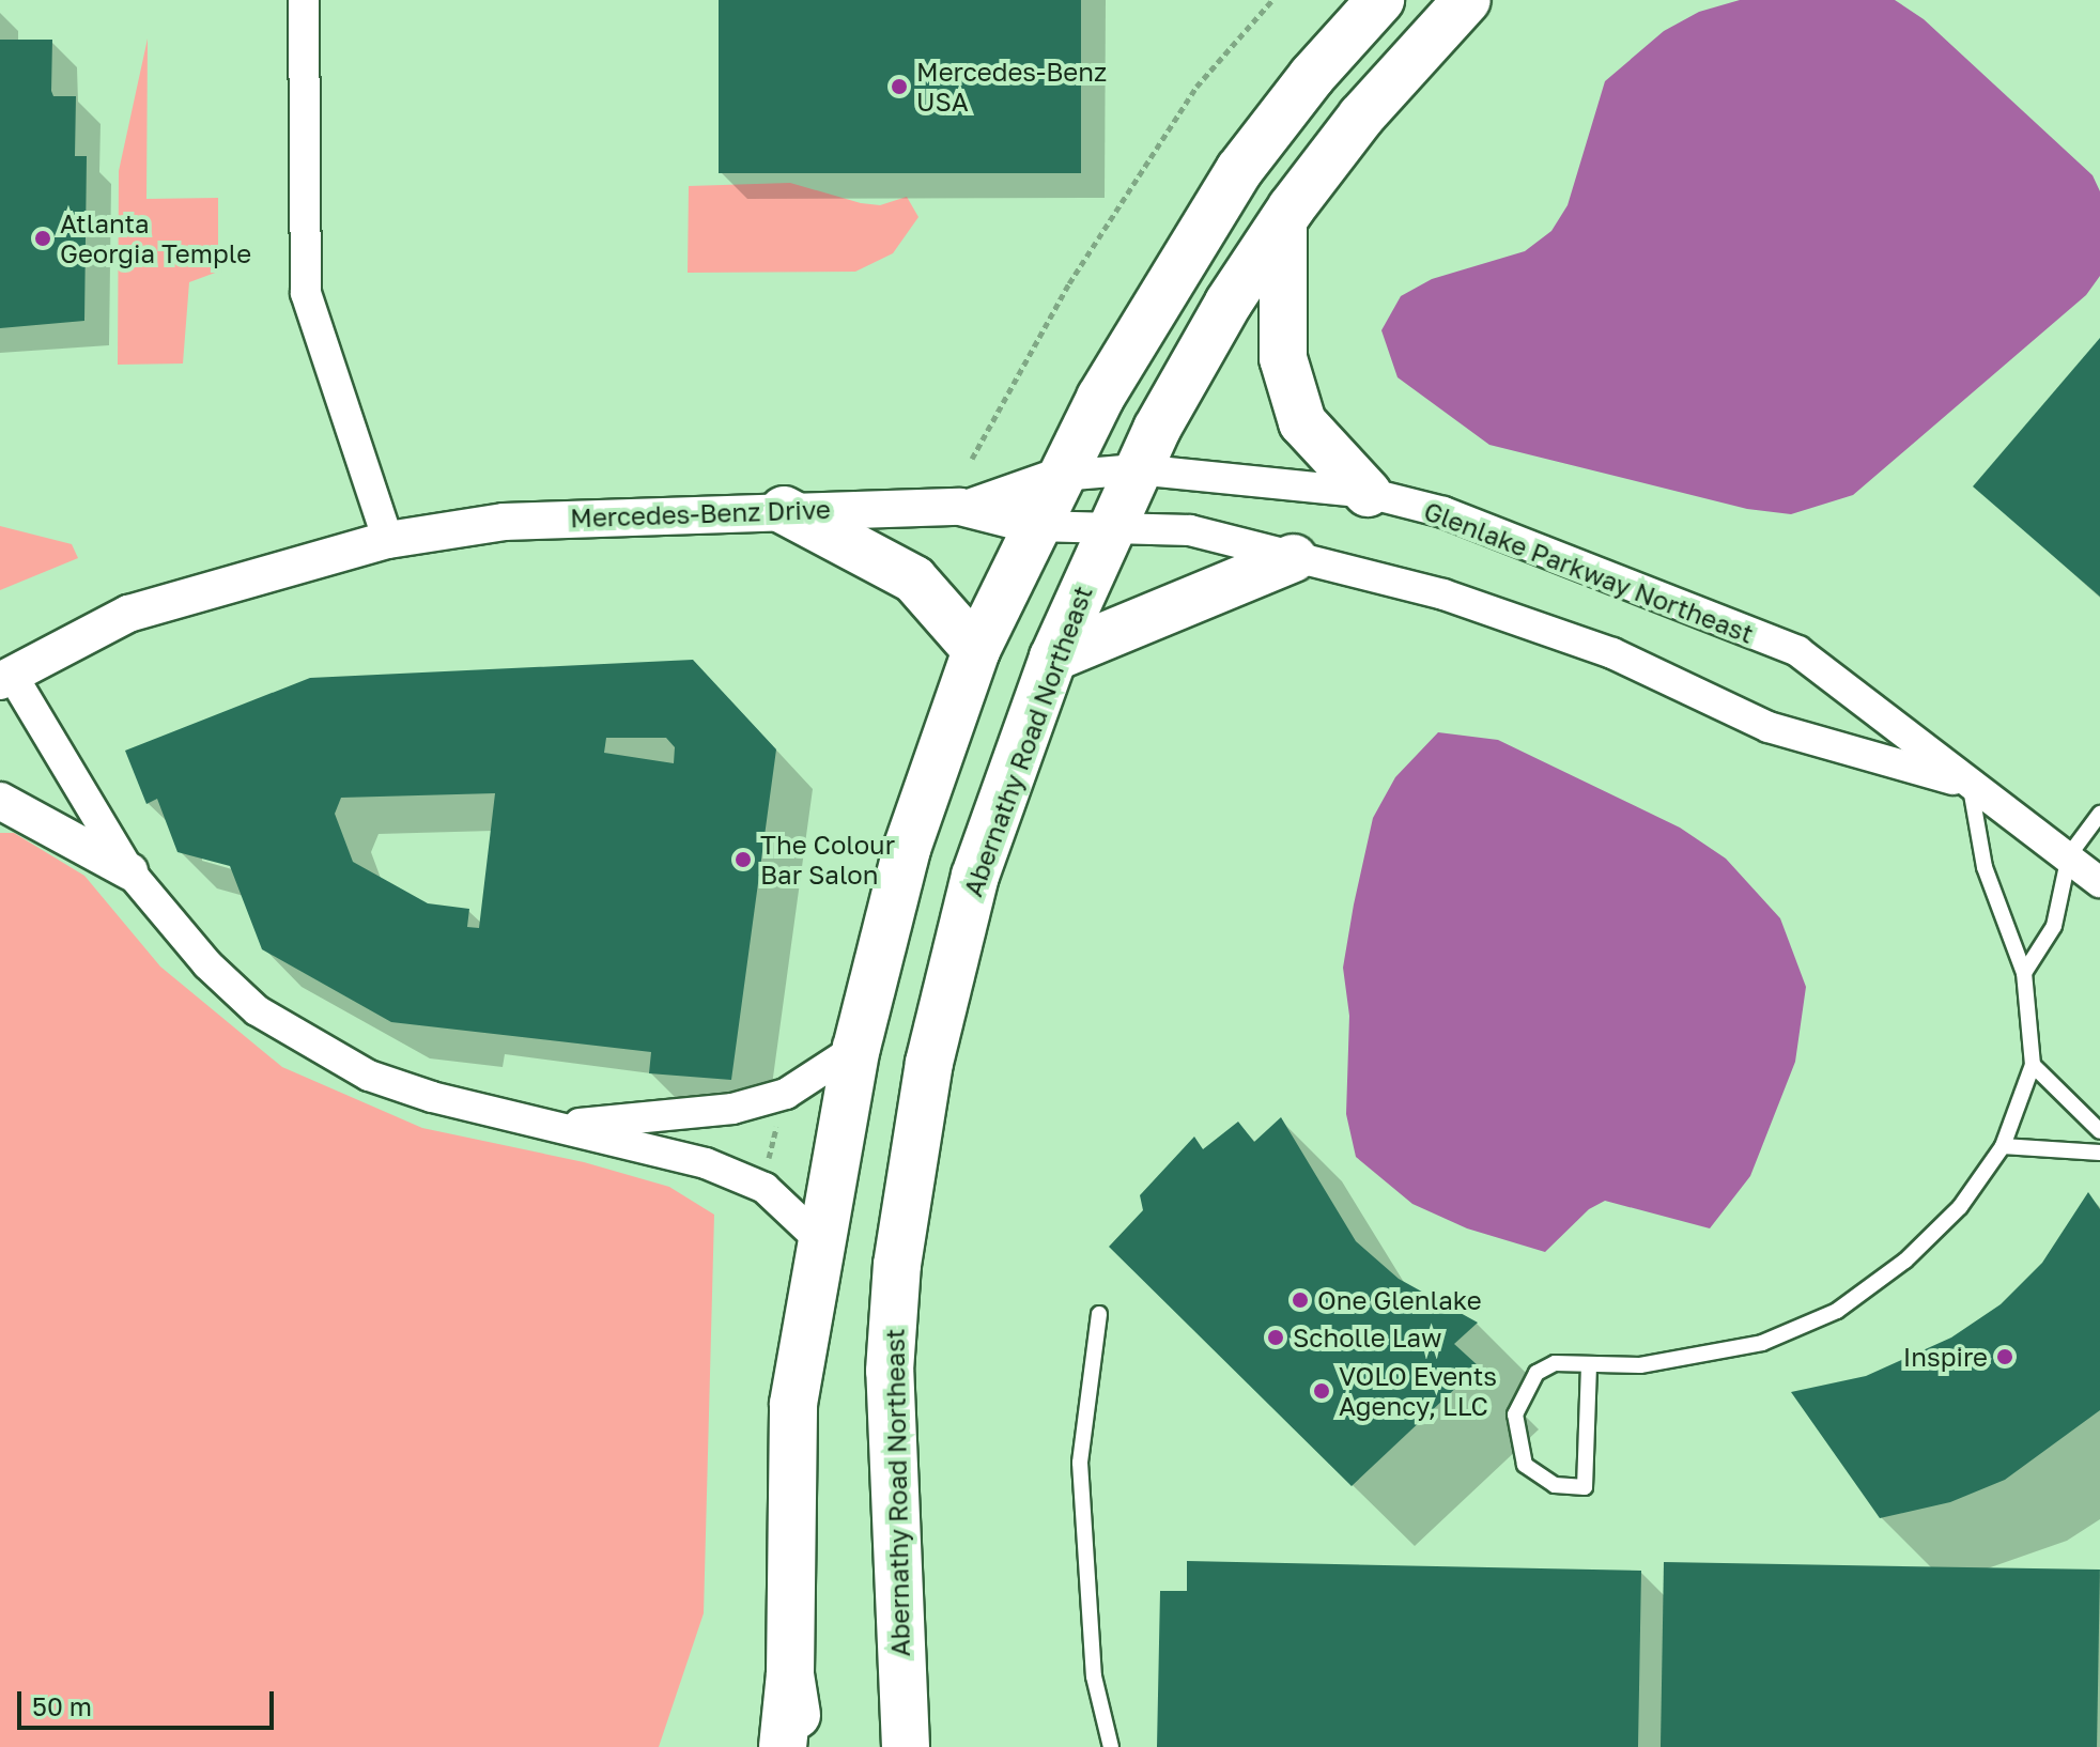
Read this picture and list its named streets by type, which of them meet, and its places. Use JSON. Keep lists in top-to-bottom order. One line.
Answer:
{"streets":{"main road":["Abernathy Road Northeast"],"street":["Mercedes-Benz Drive","Glenlake Parkway Northeast"]},"crossings":[["Mercedes-Benz Drive","Glenlake Parkway Northeast"],["Glenlake Parkway Northeast","Abernathy Road Northeast"]],"places":["Mercedes-Benz USA","Atlanta Georgia Temple","The Colour Bar Salon","One Glenlake","Scholle Law","Inspire","VOLO Events Agency, LLC"],"scale_bar":"50 m"}
